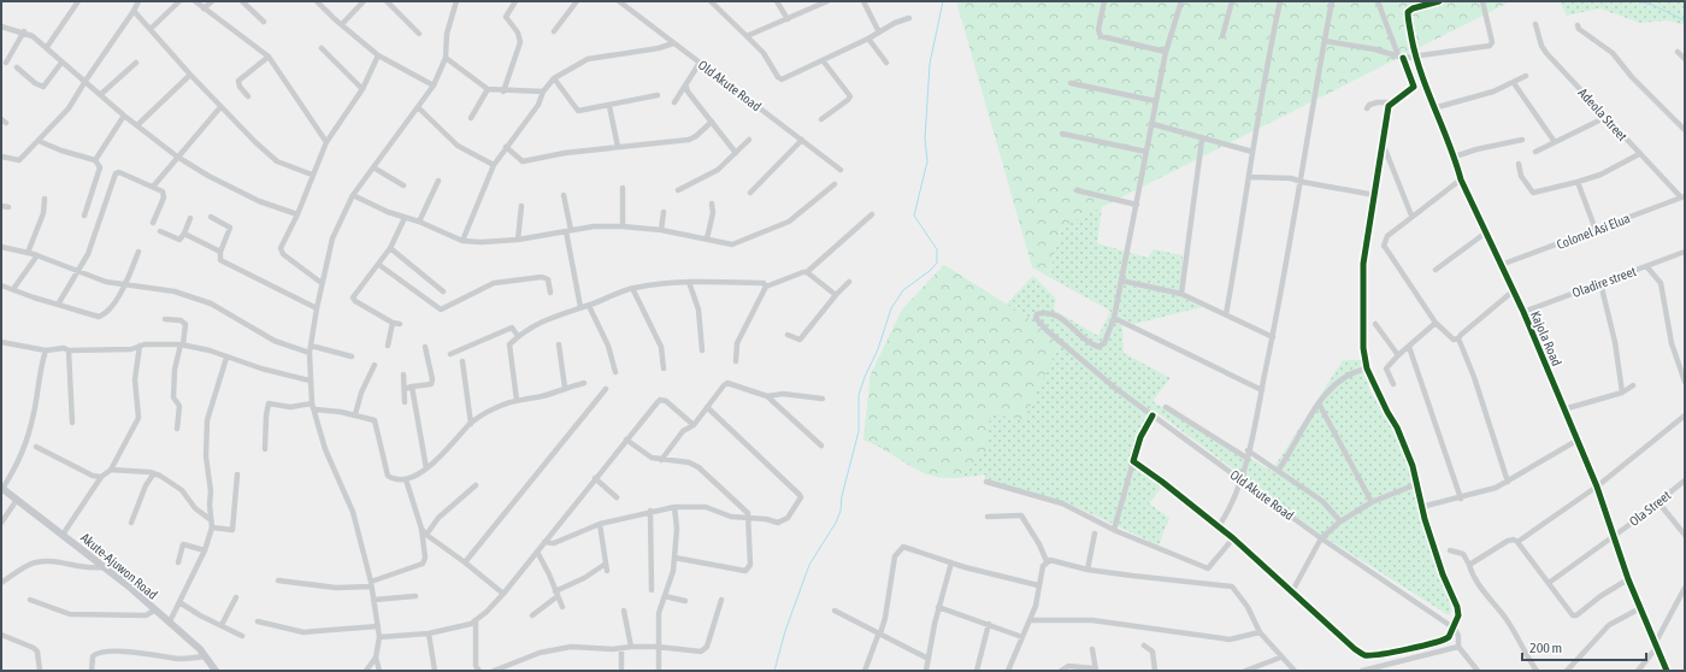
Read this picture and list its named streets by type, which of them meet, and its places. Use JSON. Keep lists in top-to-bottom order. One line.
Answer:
{"streets":{"main road":["Akute-Ajuwon Road"],"street":["Old Akute Road","Adeola Street","Colonel Asi Elua","Oladire street","Kajola Road","Ola Street"]},"crossings":[["Adeola Street","Colonel Asi Elua"],["Colonel Asi Elua","Kajola Road"],["Oladire street","Kajola Road"],["Kajola Road","Ola Street"]],"scale_bar":"200 m"}
